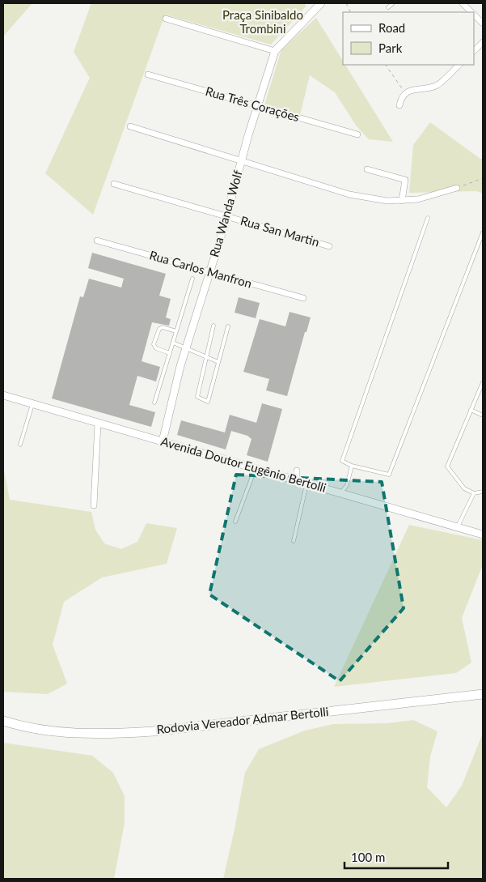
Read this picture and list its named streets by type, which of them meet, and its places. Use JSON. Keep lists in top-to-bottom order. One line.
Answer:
{"streets":{"highway":["Rodovia Vereador Admar Bertolli"],"street":["Rua Três Corações","Rua Wanda Wolf","Rua San Martin","Rua Carlos Manfron","Avenida Doutor Eugênio Bertolli"]},"crossings":[["Rua Três Corações","Rua Wanda Wolf"],["Rua Wanda Wolf","Rua San Martin"],["Rua Wanda Wolf","Rua Carlos Manfron"],["Rua Wanda Wolf","Avenida Doutor Eugênio Bertolli"]],"parks":["Praça Sinibaldo Trombini"],"legend":["Road","Park"],"scale_bar":"100 m"}
